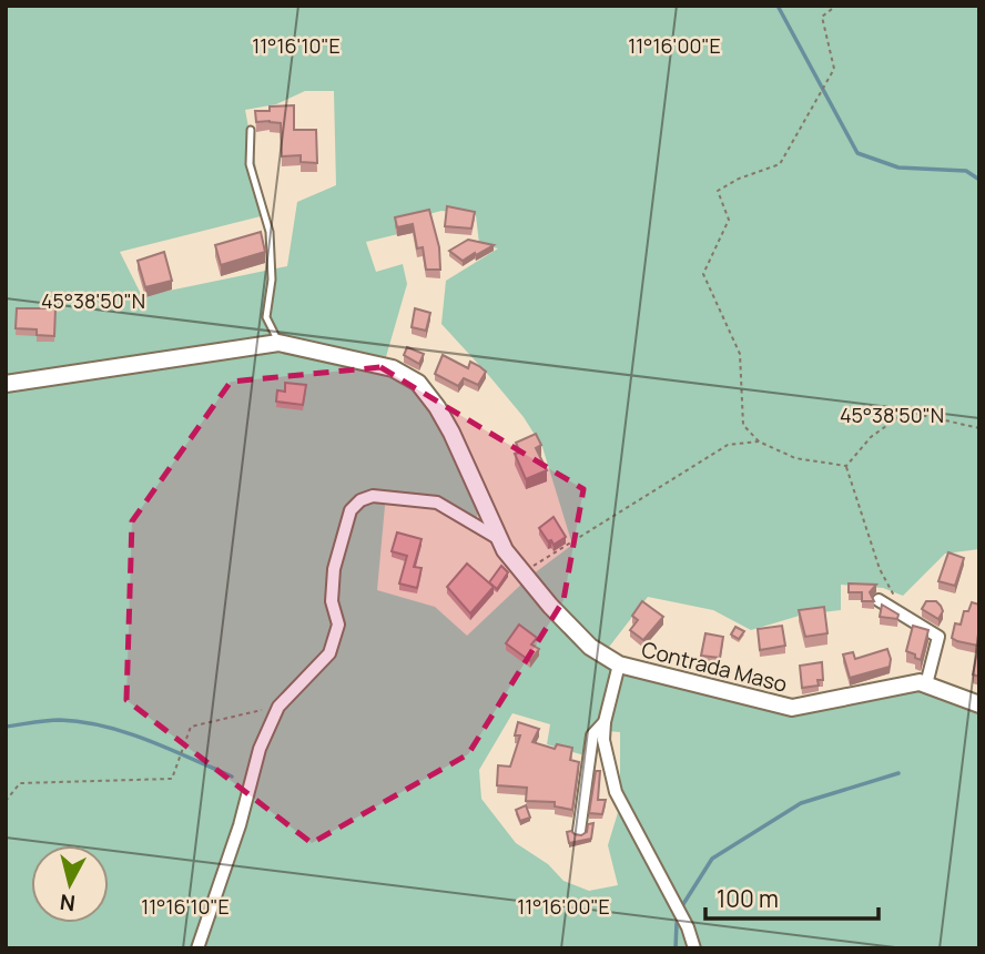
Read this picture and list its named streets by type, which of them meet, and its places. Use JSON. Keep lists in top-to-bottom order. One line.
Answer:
{"streets":{"street":["Contrada Maso"]},"scale_bar":"100 m","north":"bottom","coordinates":["11°16'10\"E","11°16'00\"E","45°38'50\"N"]}
